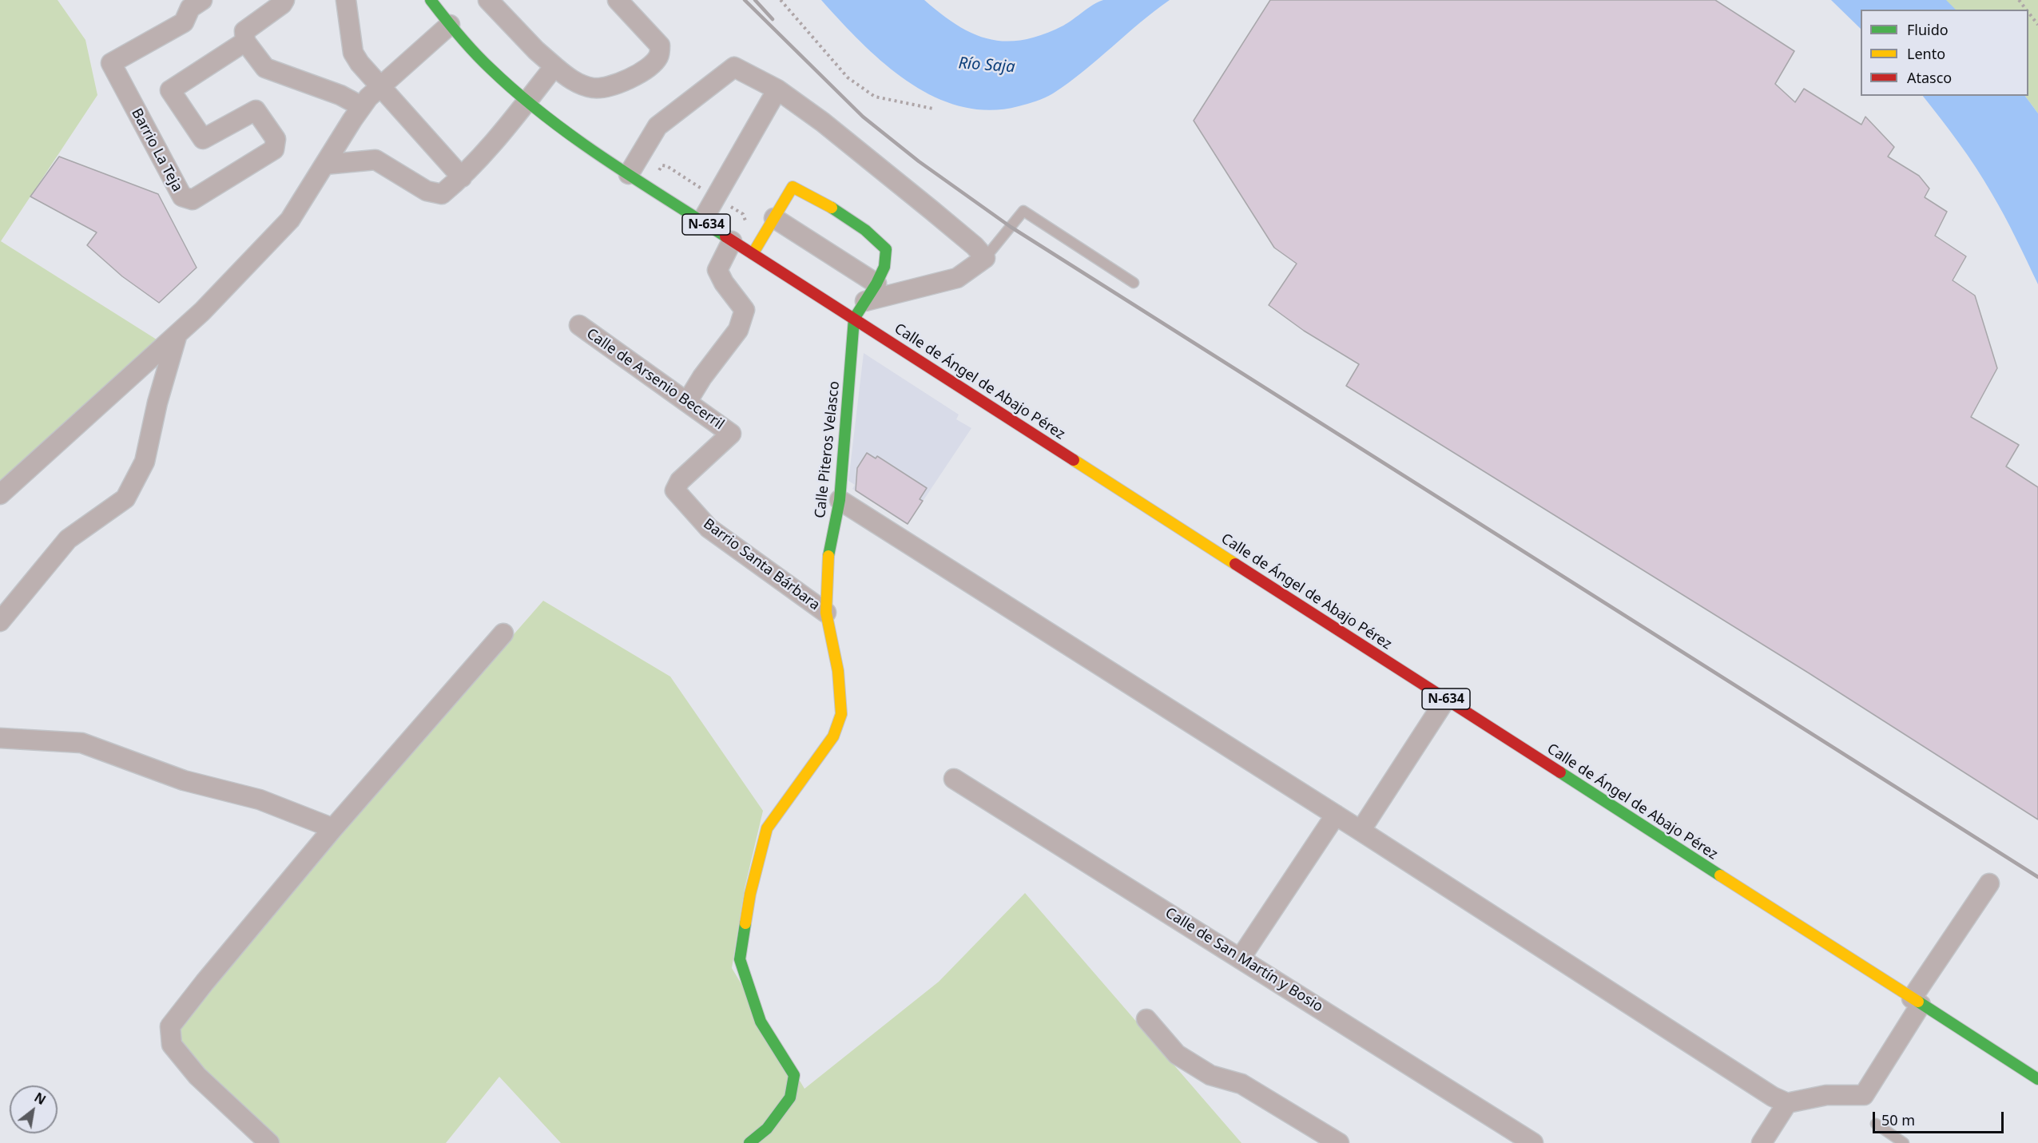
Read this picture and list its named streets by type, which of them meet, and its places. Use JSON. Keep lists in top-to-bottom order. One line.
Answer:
{"streets":{"main road":["N-634","Calle de Ángel de Abajo Pérez","Calle Piteros Velasco"],"street":["Barrio La Teja","Calle de Arsenio Becerril","Barrio Santa Bárbara","Calle de San Martín y Bosio"]},"crossings":[["N-634","Calle de Ángel de Abajo Pérez"],["Calle de Arsenio Becerril","Barrio Santa Bárbara"],["Calle de Ángel de Abajo Pérez","Calle Piteros Velasco"],["Calle Piteros Velasco","Barrio Santa Bárbara"]],"water":["Río Saja"],"legend":["Fluido","Lento","Atasco"],"scale_bar":"50 m","north":"top right"}
